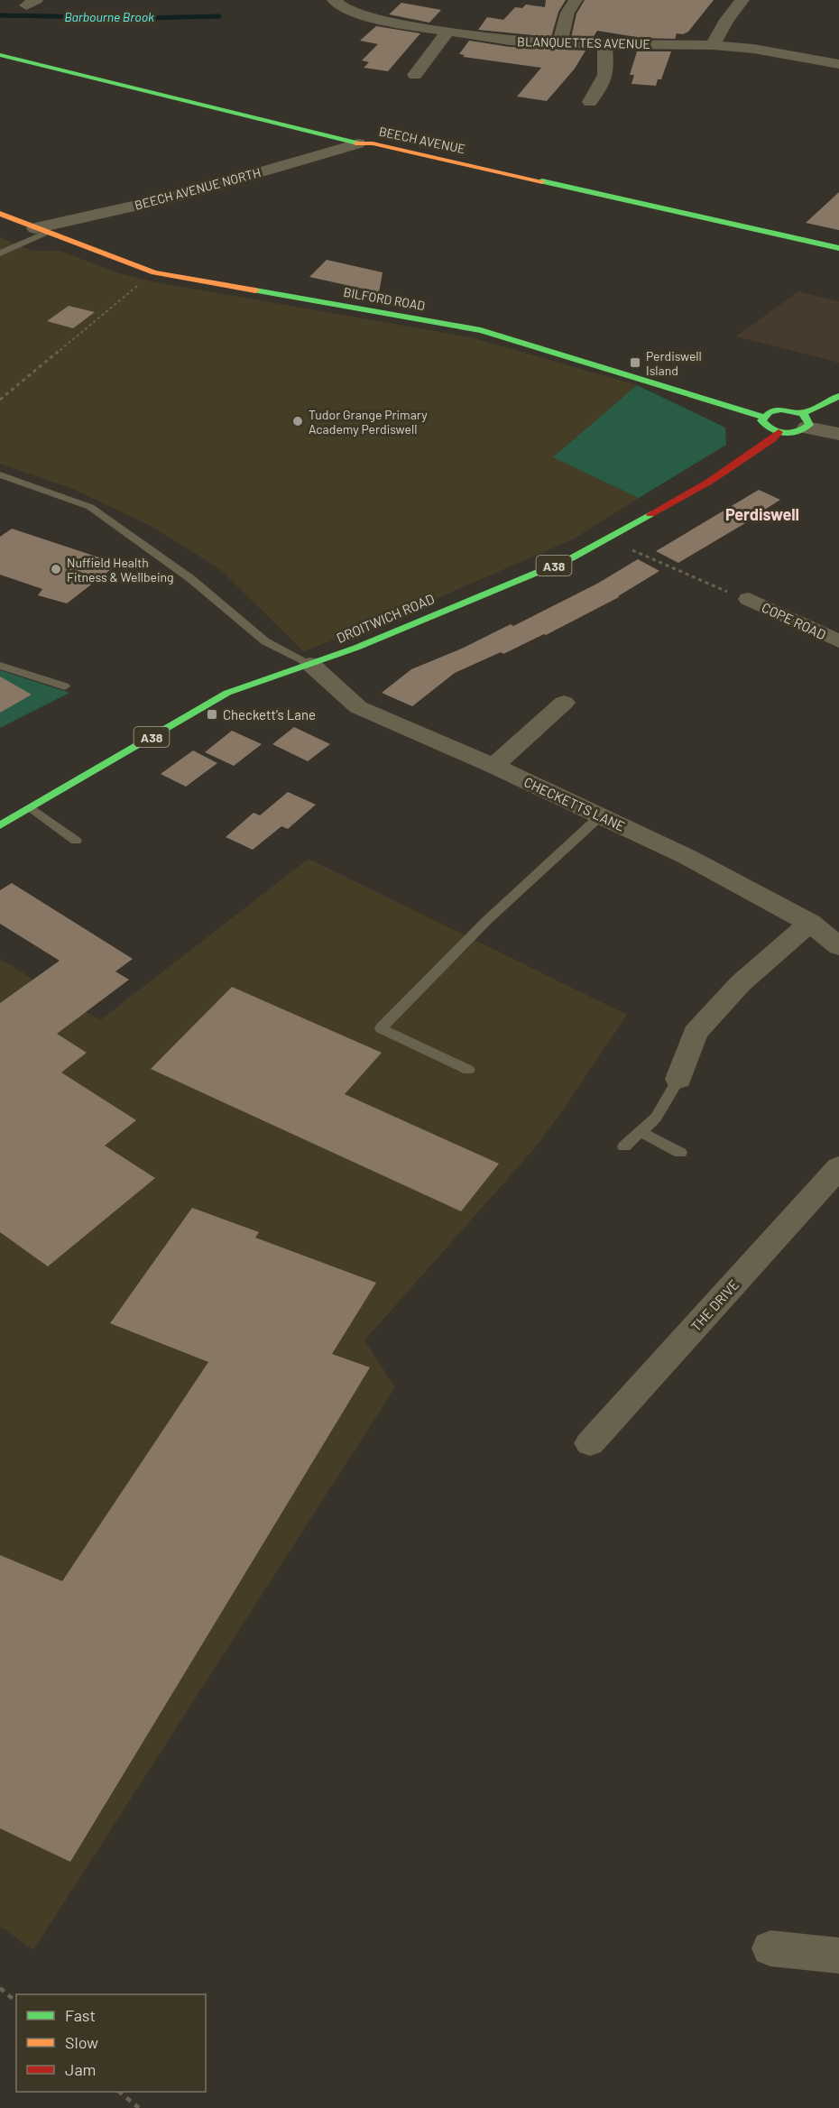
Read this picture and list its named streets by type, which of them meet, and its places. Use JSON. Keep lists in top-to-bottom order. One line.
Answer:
{"streets":{"main road":["BEECH AVENUE","BILFORD ROAD","A38","DROITWICH ROAD"],"street":["BLANQUETTES AVENUE","BEECH AVENUE NORTH","COPE ROAD","CHECKETTS LANE","THE DRIVE"]},"crossings":[["BEECH AVENUE","BEECH AVENUE NORTH"],["BEECH AVENUE NORTH","BILFORD ROAD"],["DROITWICH ROAD","CHECKETTS LANE"]],"districts":["Perdiswell"],"water":["Barbourne Brook"],"places":{"transit":["Perdiswell Island","Checkett's Lane"],"other":["Tudor Grange Primary Academy Perdiswell","Nuffield Health Fitness & Wellbeing"]},"legend":["Fast","Slow","Jam"]}
